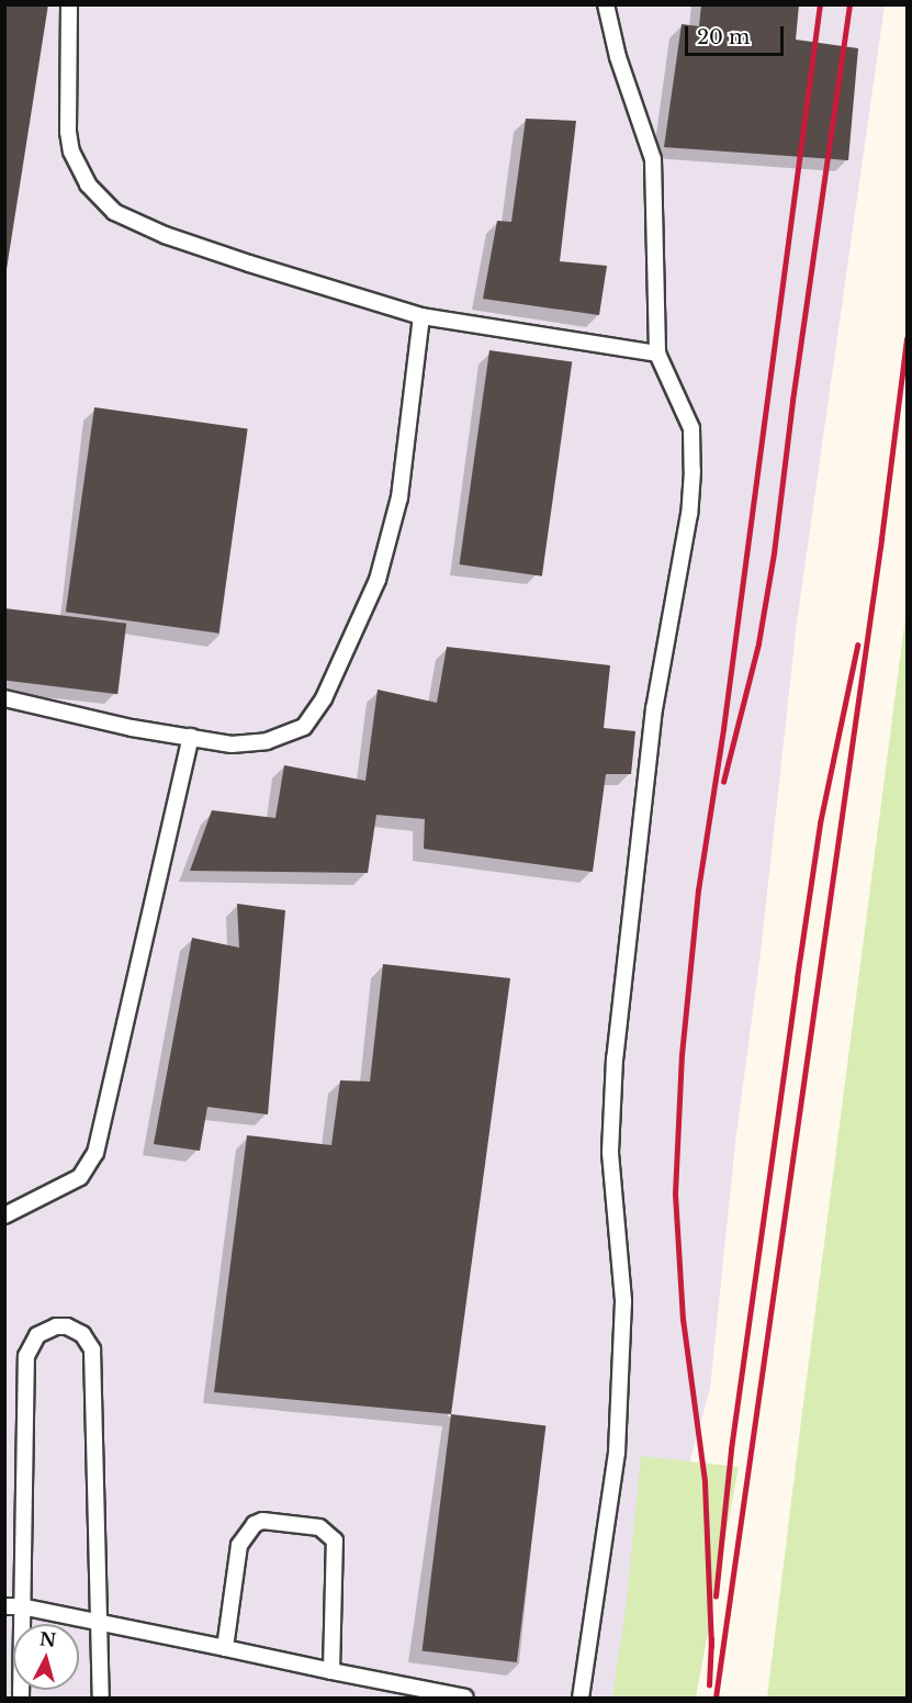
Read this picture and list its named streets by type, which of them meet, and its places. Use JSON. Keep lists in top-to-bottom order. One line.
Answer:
{"scale_bar":"20 m","north":"top"}
